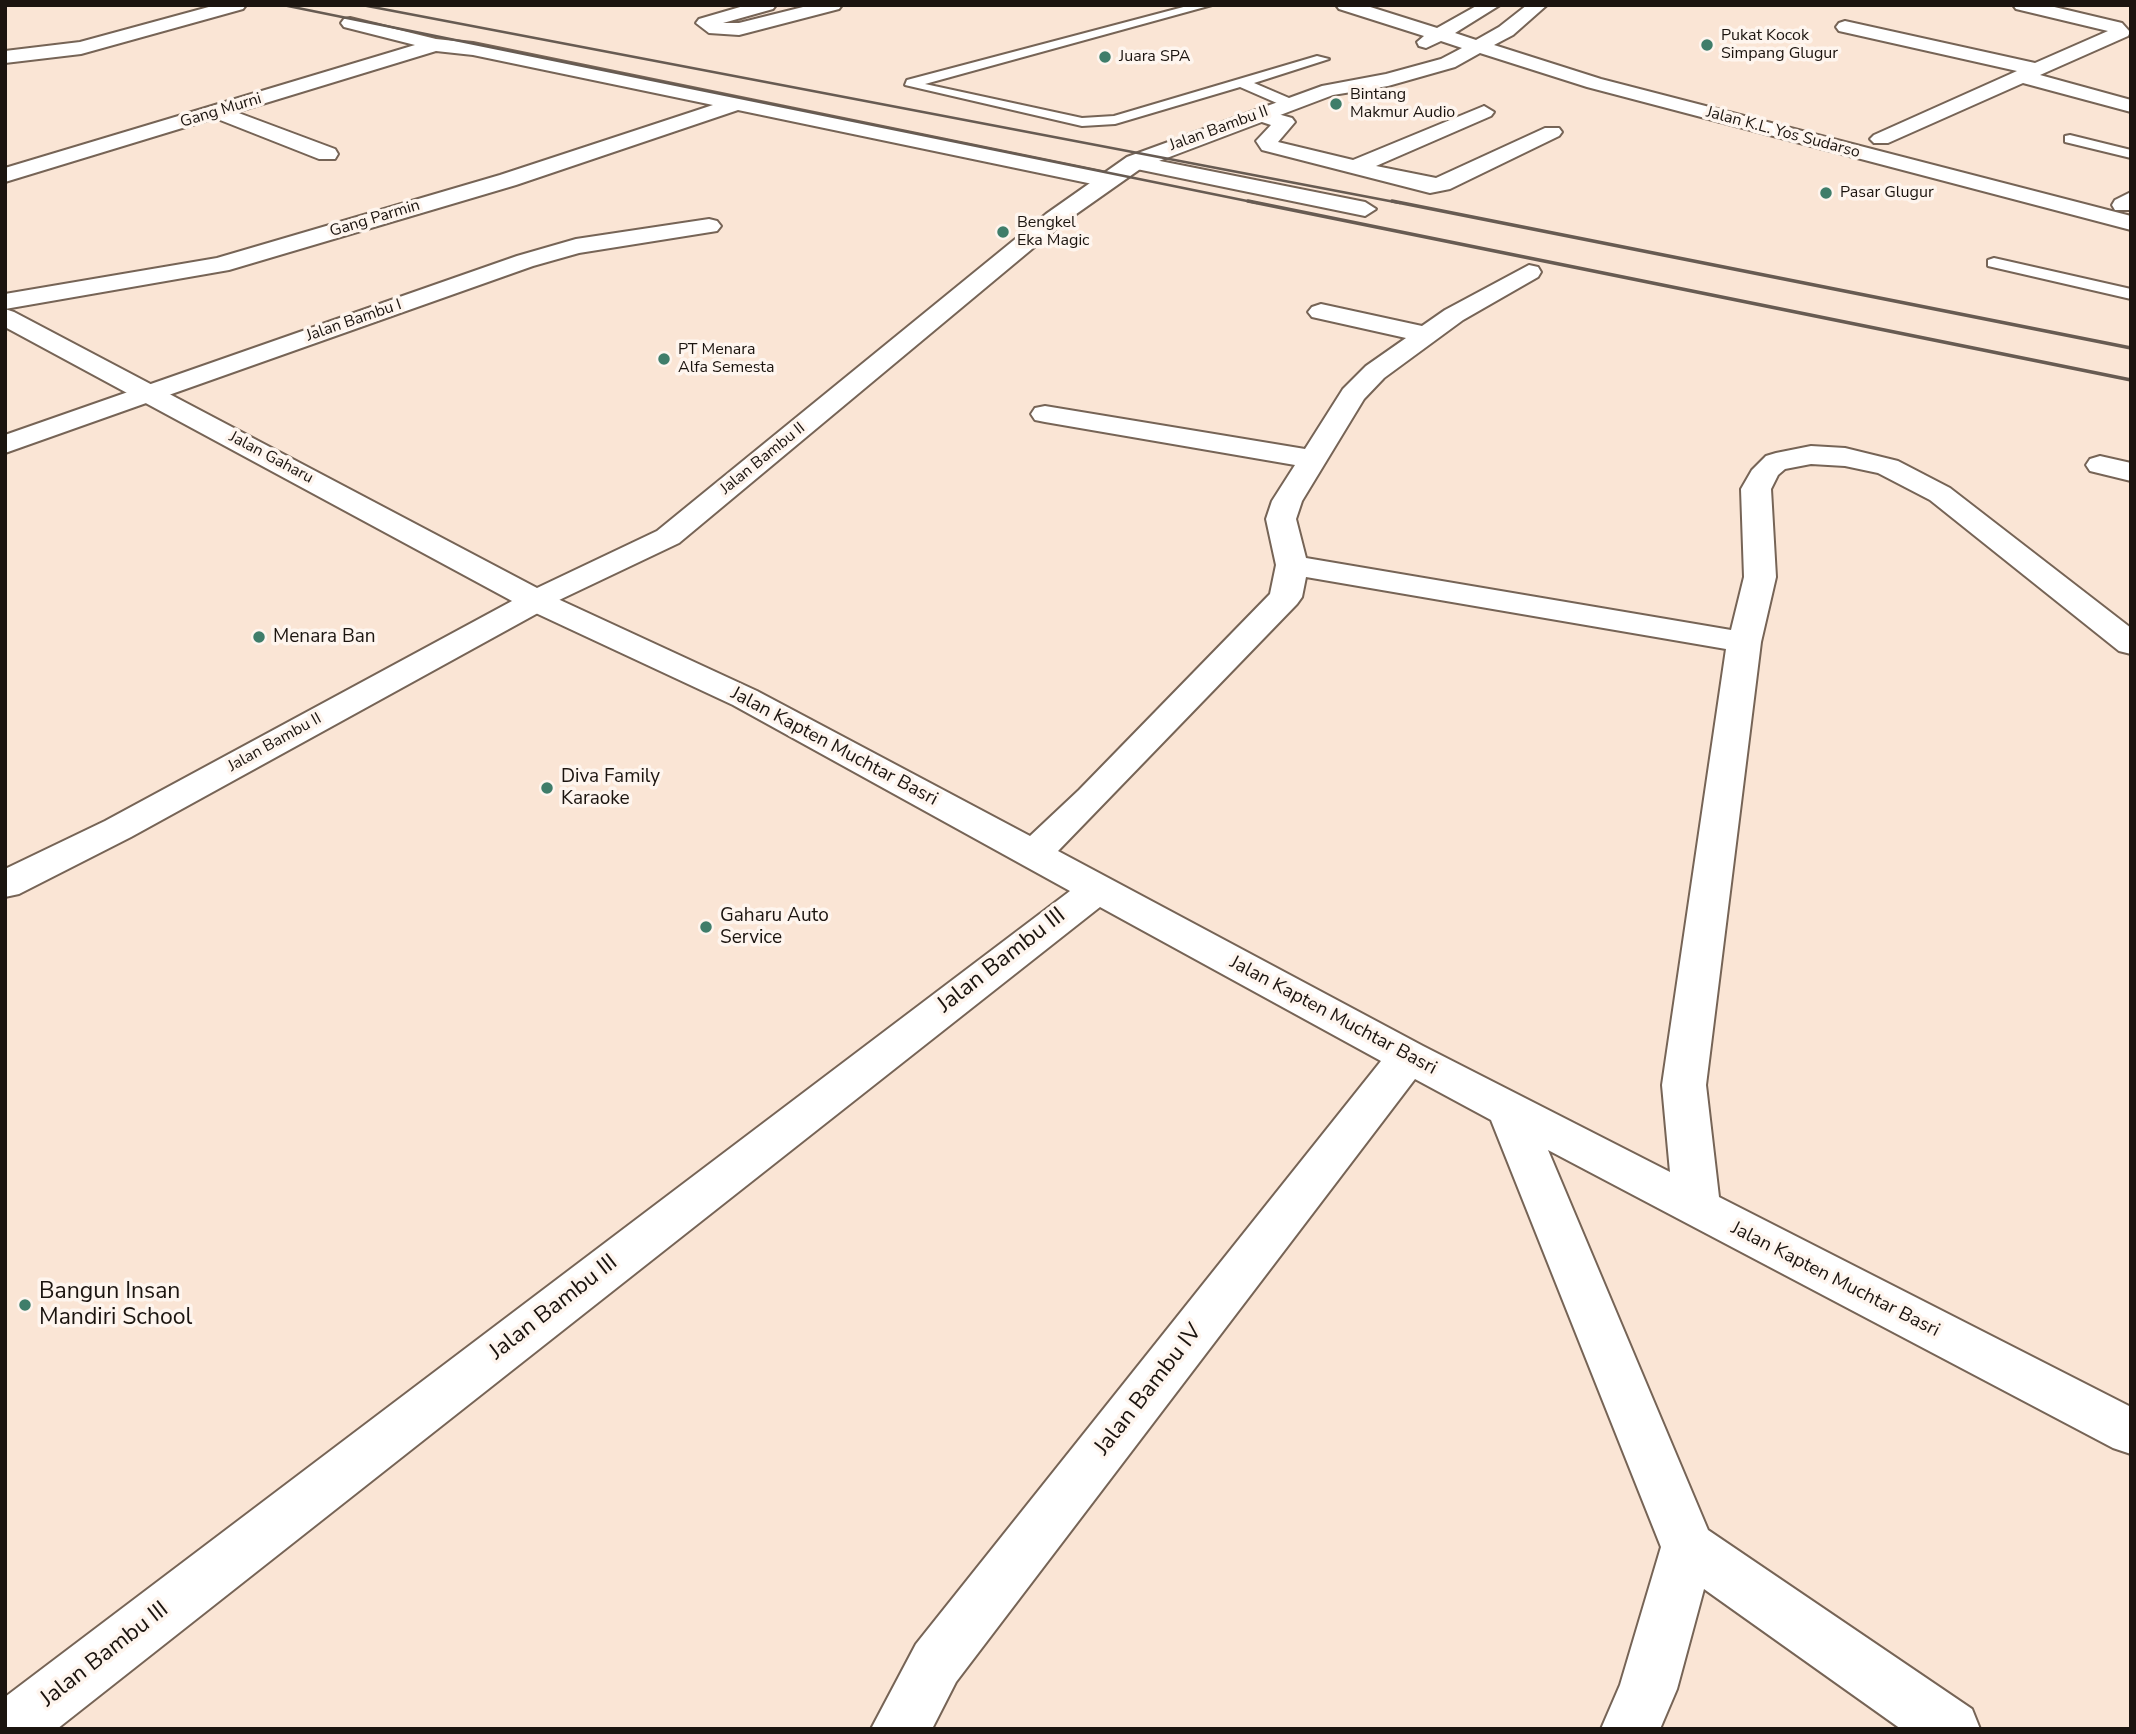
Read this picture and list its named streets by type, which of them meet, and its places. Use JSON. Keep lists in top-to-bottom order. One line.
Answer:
{"streets":{"street":["Gang Murni","Jalan Bambu II","Jalan K.L. Yos Sudarso","Gang Parmin","Jalan Bambu I","Jalan Gaharu","Jalan Kapten Muchtar Basri","Jalan Bambu III","Jalan Bambu IV"]},"crossings":[["Jalan Bambu II","Jalan K.L. Yos Sudarso"],["Jalan Bambu II","Jalan Gaharu"],["Jalan Bambu II","Jalan Kapten Muchtar Basri"],["Gang Parmin","Jalan Gaharu"],["Jalan Bambu I","Jalan Gaharu"],["Jalan Gaharu","Jalan Kapten Muchtar Basri"],["Jalan Kapten Muchtar Basri","Jalan Bambu III"],["Jalan Kapten Muchtar Basri","Jalan Bambu IV"]],"places":["Pukat Kocok Simpang Glugur","Juara SPA","Bintang Makmur Audio","Pasar Glugur","Bengkel Eka Magic","PT Menara Alfa Semesta","Menara Ban","Diva Family Karaoke","Gaharu Auto Service","Bangun Insan Mandiri School"]}
